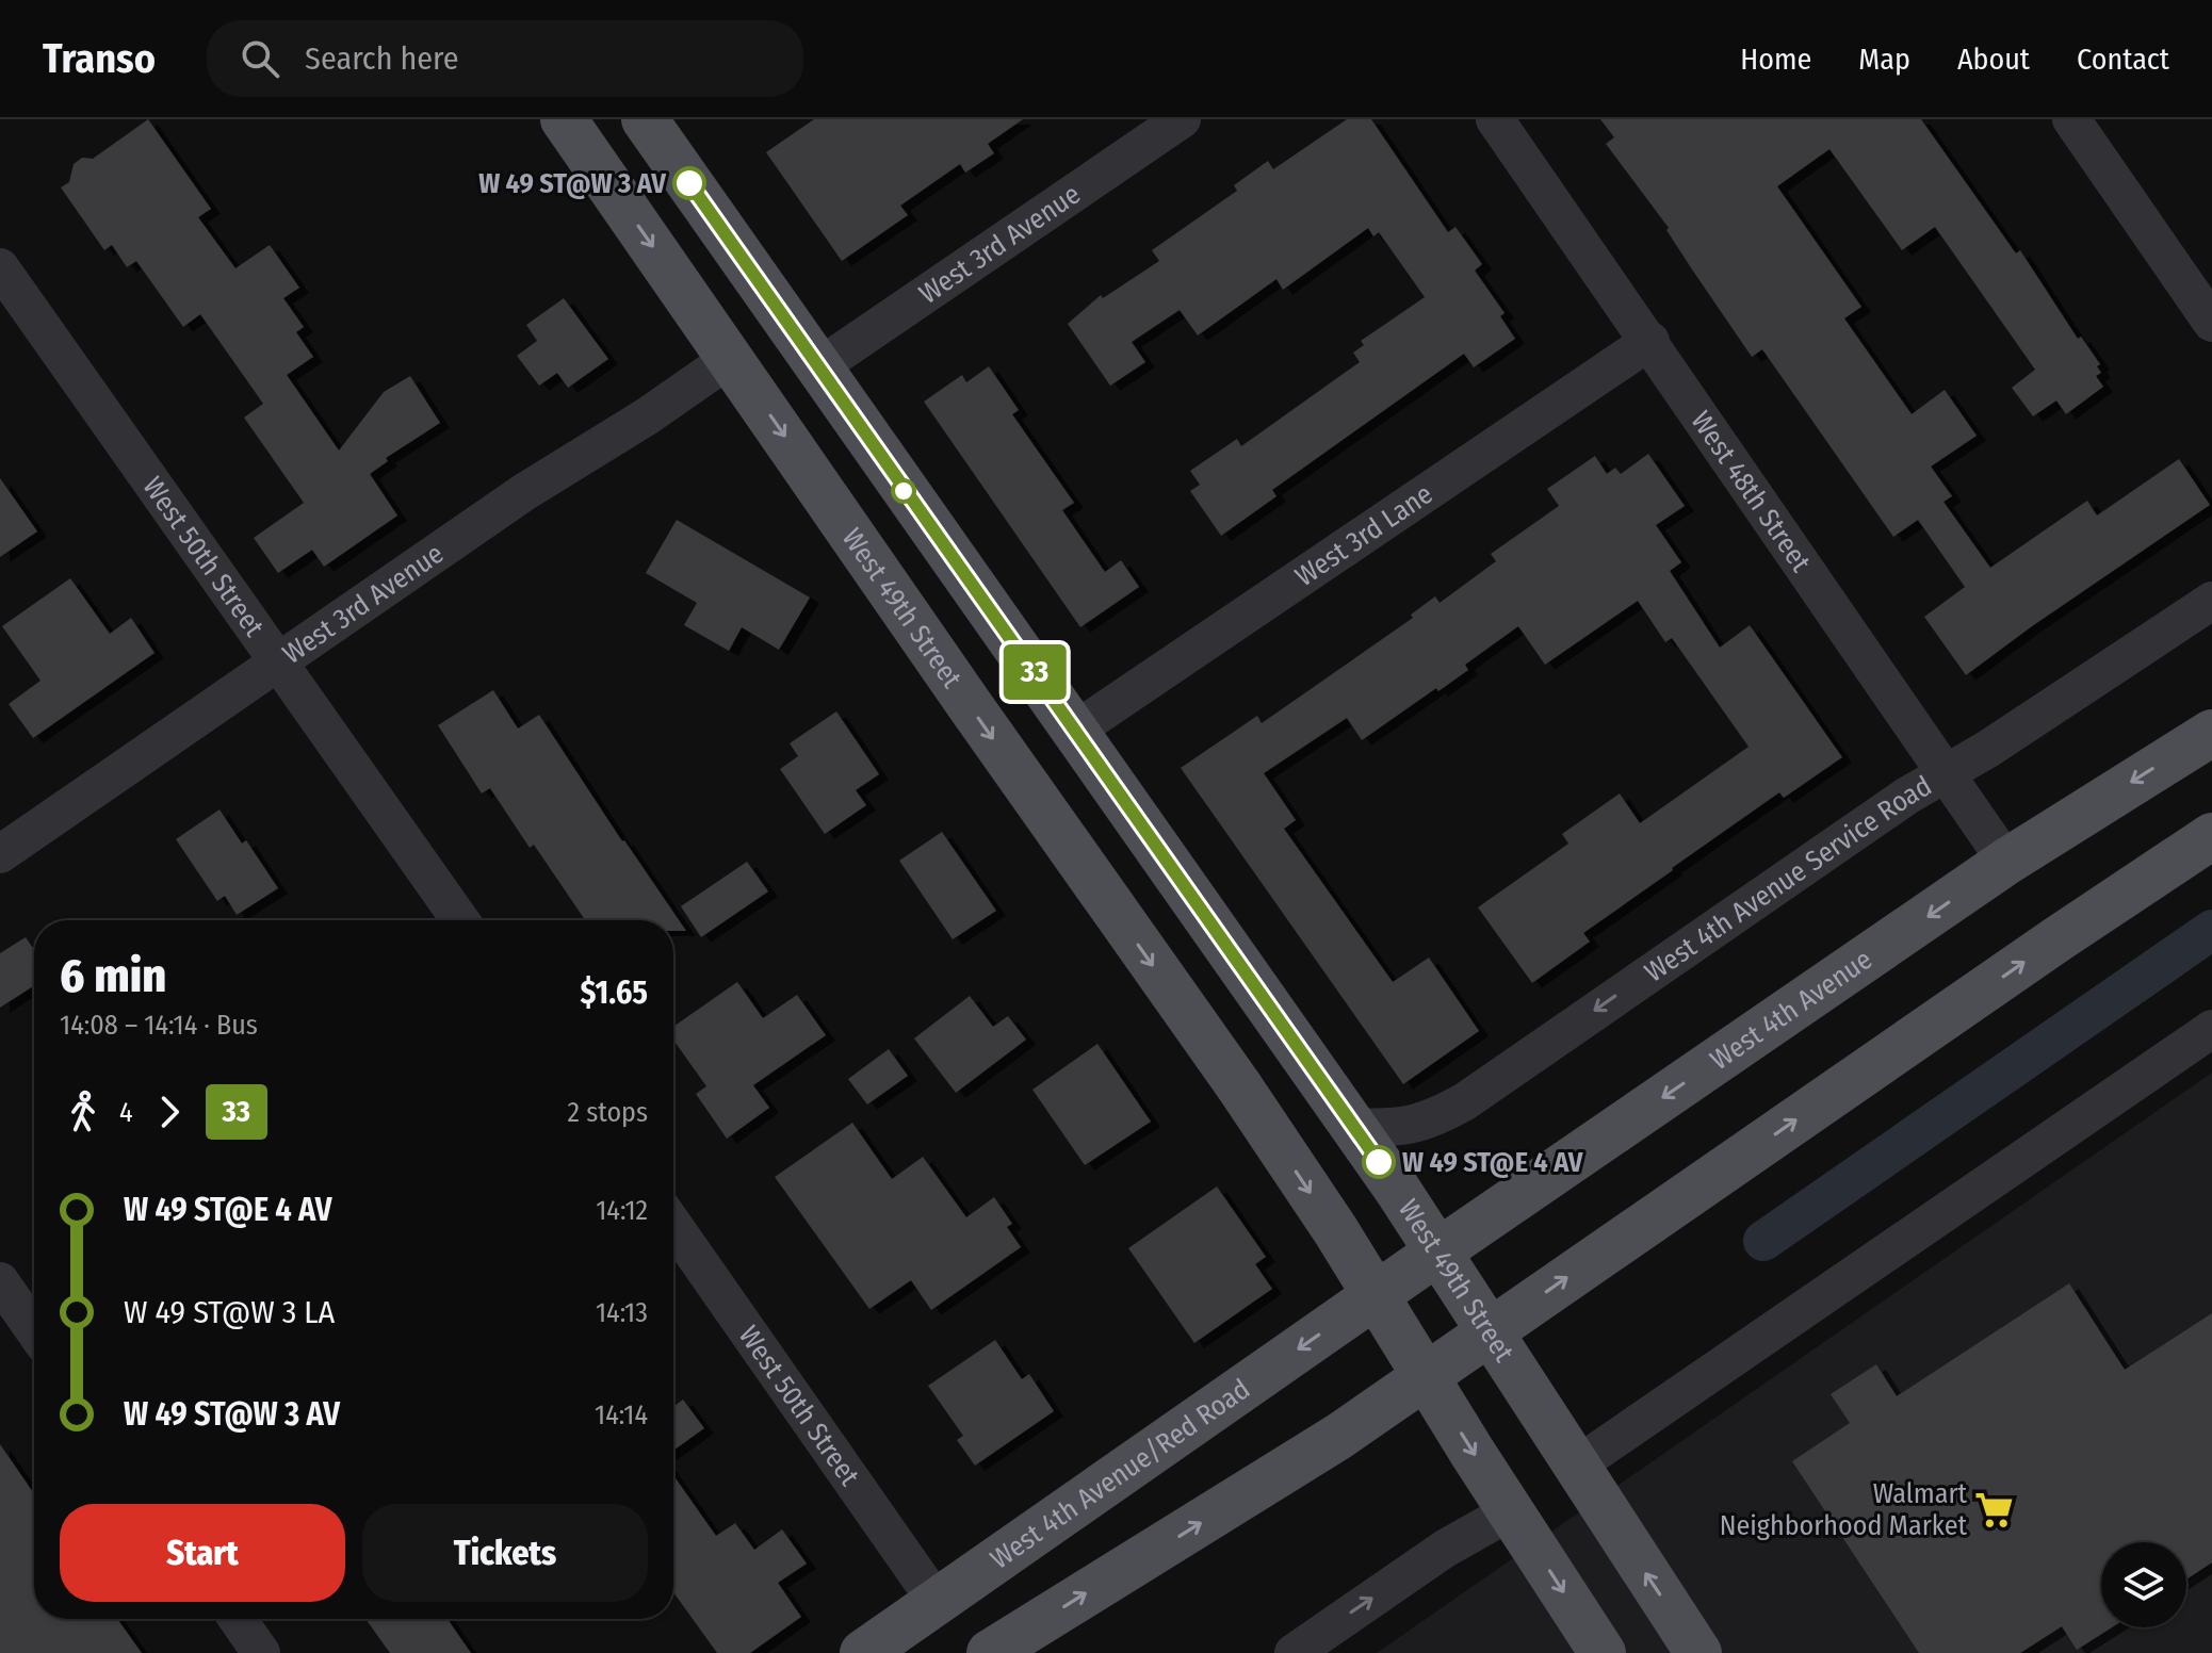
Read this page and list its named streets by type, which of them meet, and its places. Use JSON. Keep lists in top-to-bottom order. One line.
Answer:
{"streets":{"main road":["West 49th Street","West 4th Avenue","West 4th Avenue/Red Road"],"street":["West 3rd Avenue","West 48th Street","West 3rd Lane","West 50th Street","West 4th Avenue Service Road"]},"crossings":[["West 3rd Avenue","West 50th Street"],["West 3rd Avenue","West 49th Street"],["West 48th Street","West 3rd Lane"],["West 48th Street","West 4th Avenue Service Road"],["West 48th Street","West 4th Avenue"],["West 3rd Lane","West 49th Street"],["West 50th Street","West 4th Avenue/Red Road"],["West 49th Street","West 4th Avenue Service Road"],["West 49th Street","West 4th Avenue"],["West 49th Street","West 4th Avenue/Red Road"],["West 4th Avenue","West 4th Avenue/Red Road"]],"one_way":["West 4th Avenue Service Road"],"places":{"other":["W 49 ST@W 3 AV","W 49 ST@E 4 AV"],"supermarket":["Walmart Neighborhood Market"]},"lines":["bus line 33"],"page":{"header":"Transo","search":"Search here","nav":["Home","Map","About","Contact"],"on_map":"33","heading":["6 min","14:08 – 14:14 · Bus","$1.65"],"legs":["4","33","2 stops"],"list":[{"name":"W 49 ST@E 4 AV","value":"14:12"},{"name":"W 49 ST@W 3 LA","value":"14:13"},{"name":"W 49 ST@W 3 AV","value":"14:14"}],"buttons":["Start","Tickets"]}}
